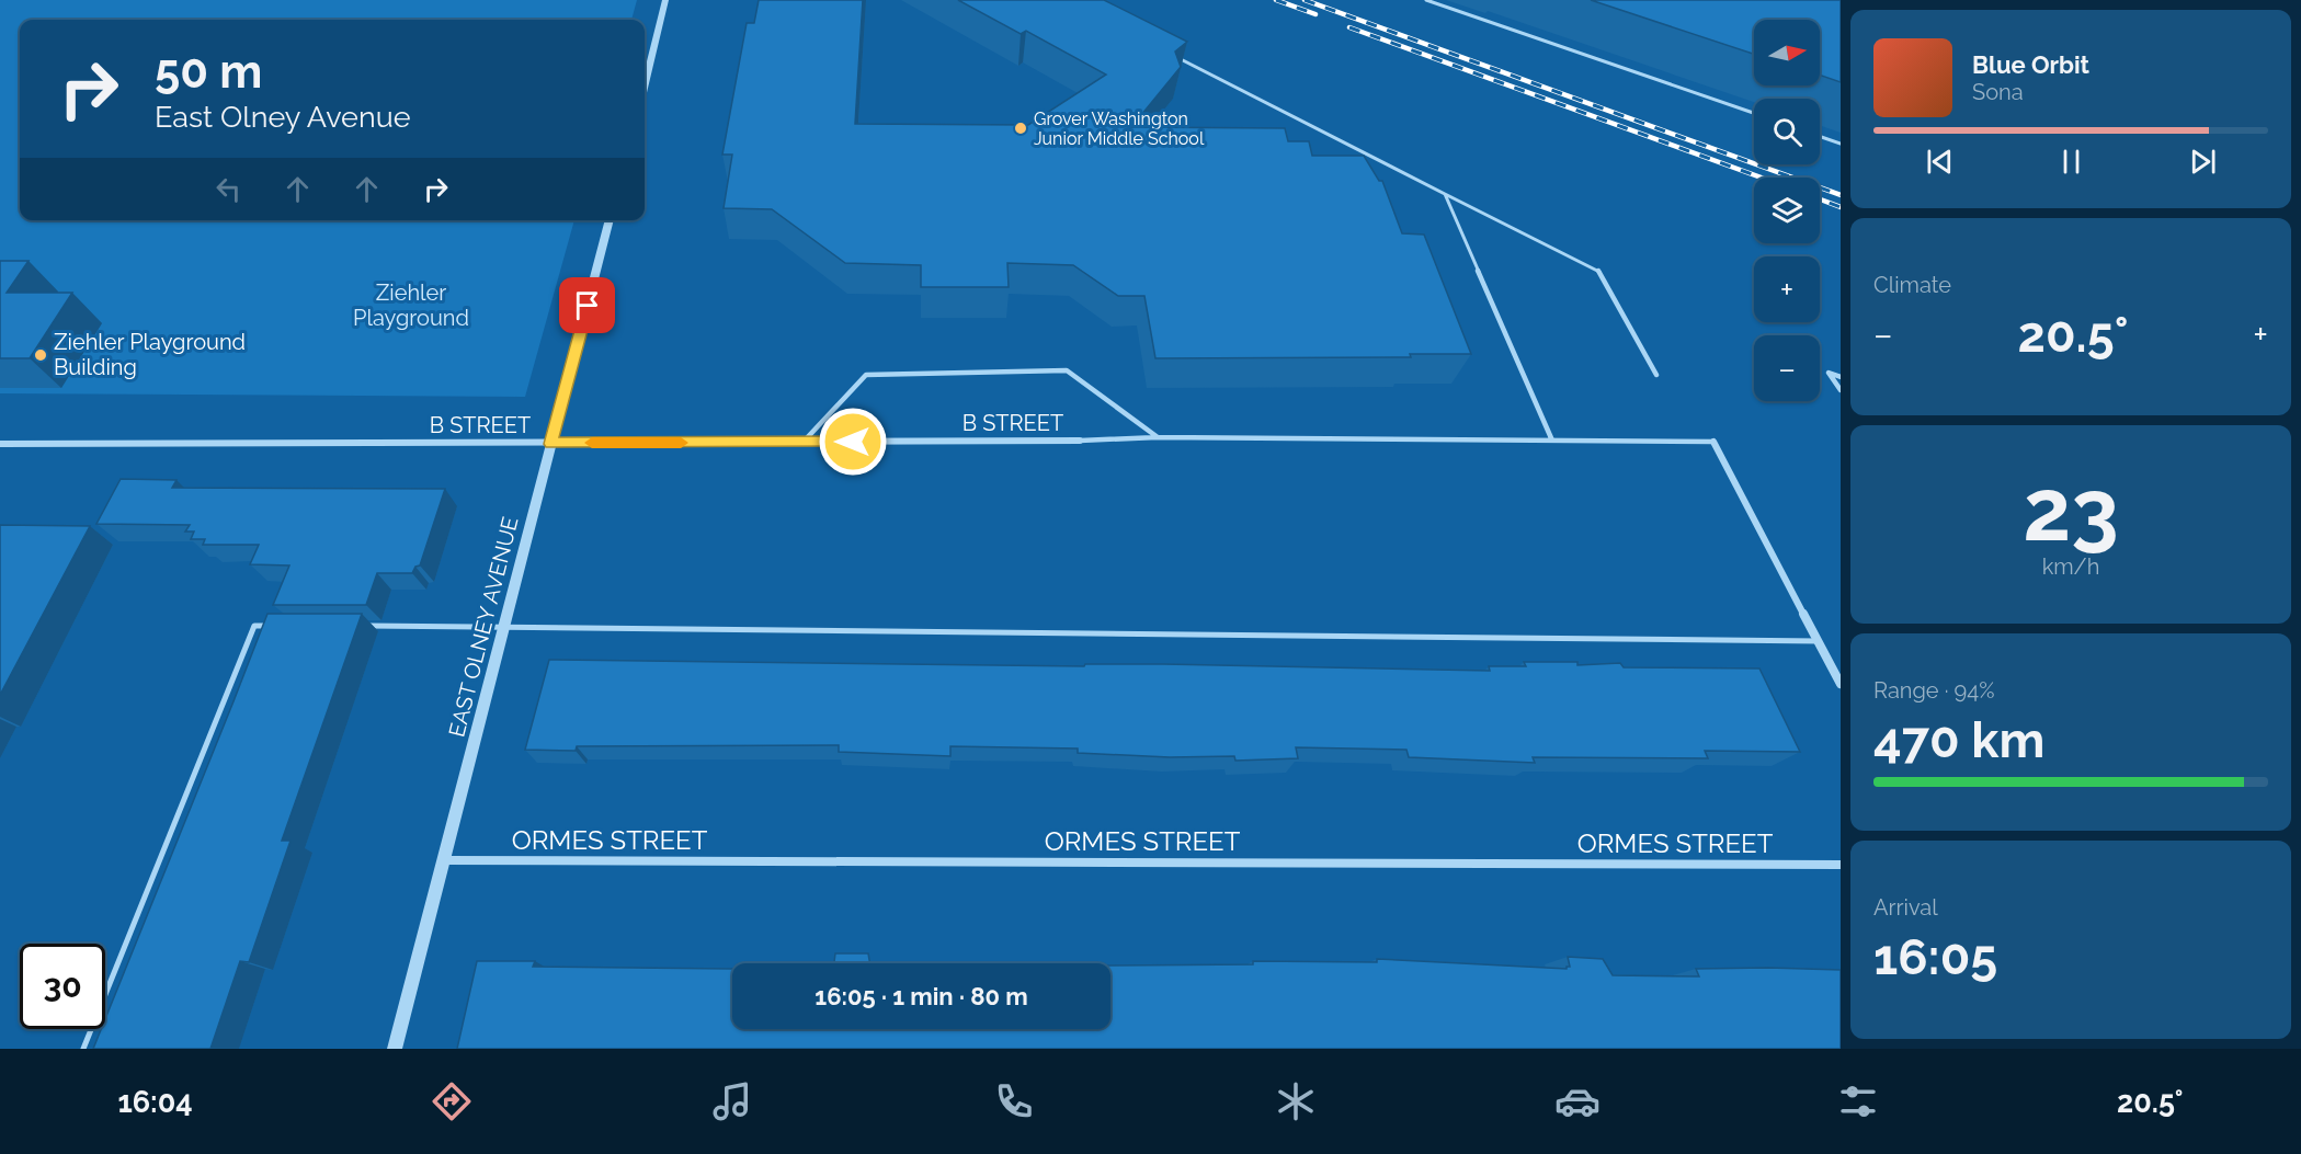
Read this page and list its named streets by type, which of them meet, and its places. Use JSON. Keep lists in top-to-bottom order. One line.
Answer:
{"streets":{"street":["B STREET","EAST OLNEY AVENUE","ORMES STREET"]},"crossings":[["B STREET","EAST OLNEY AVENUE"],["EAST OLNEY AVENUE","ORMES STREET"]],"parks":["Ziehler Playground"],"places":["Grover Washington Junior Middle School","Ziehler Playground Building"],"north":"right","page":{"map_buttons":["+","−"],"turn":["50 m","East Olney Avenue"],"song":["Blue Orbit","Sona"],"tile":["Climate",["23","km/h"],["Range · 94%","470 km"],["Arrival","16:05"]],"heat":["−","20.5°","+"],"limit":"30","trip":"16:05 · 1 min · 80 m","tabs":["16:04","20.5°"]}}
